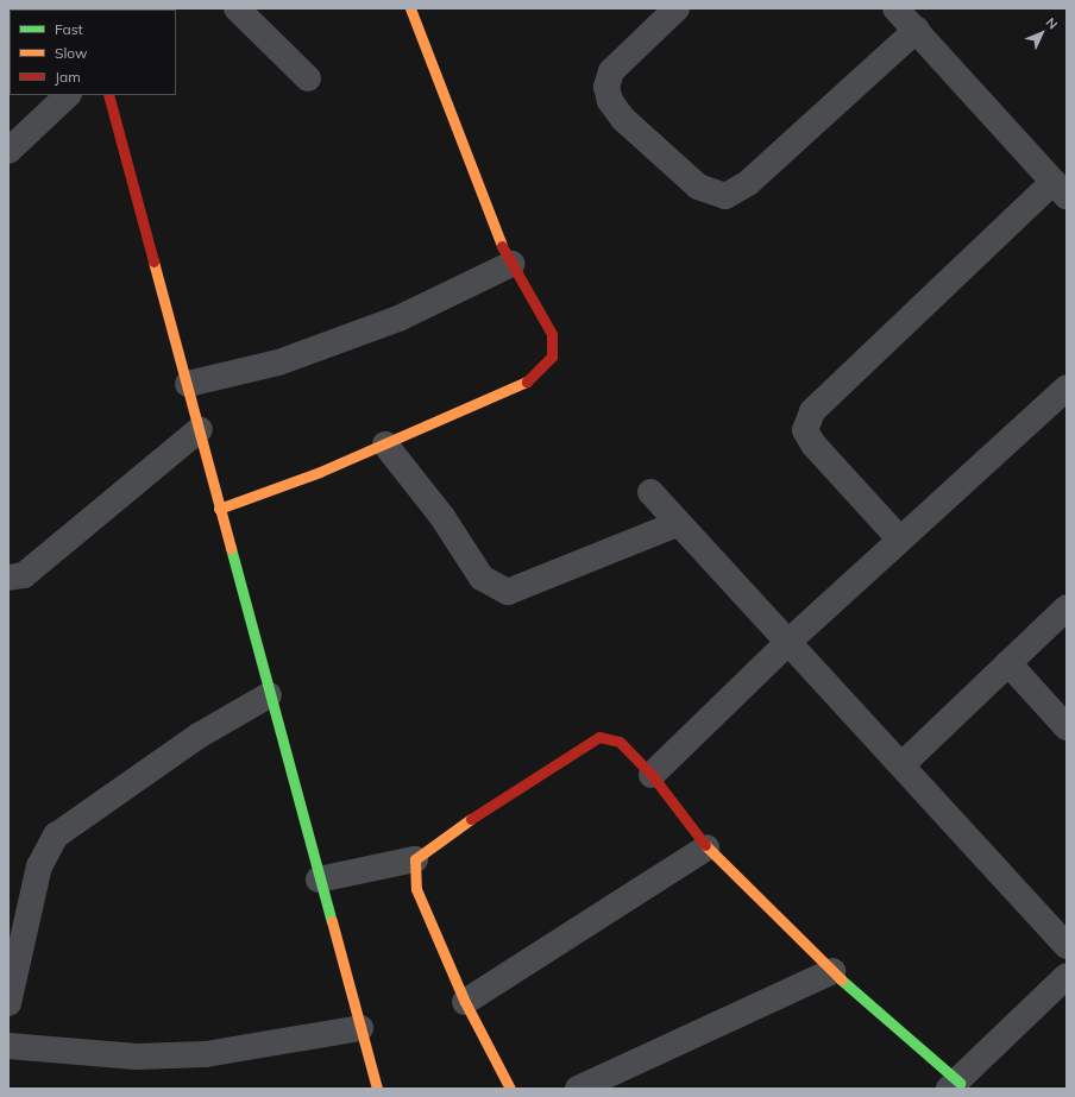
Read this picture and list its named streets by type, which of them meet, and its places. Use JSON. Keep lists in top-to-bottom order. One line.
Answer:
{"legend":["Fast","Slow","Jam"],"north":"top right"}
